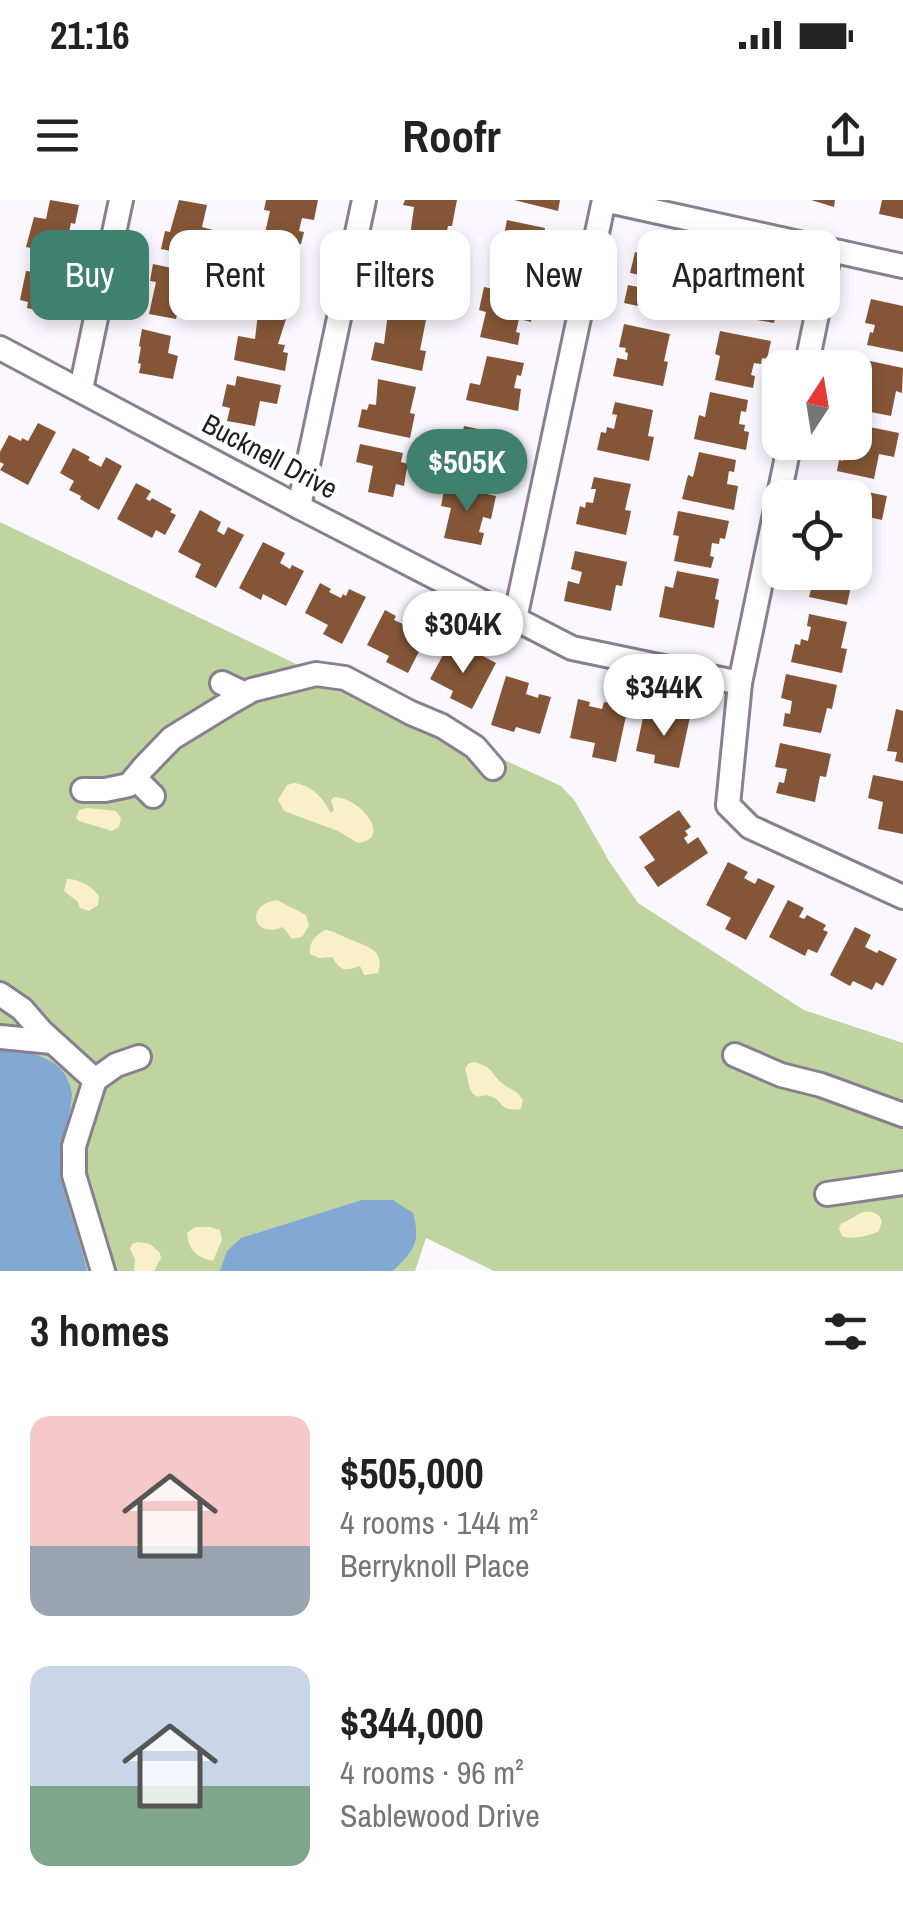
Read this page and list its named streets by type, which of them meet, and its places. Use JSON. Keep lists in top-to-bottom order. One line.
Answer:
{"streets":{"street":["Bucknell Drive"]},"north":"top","page":{"status":"21:16","header":"Roofr","chip":["Buy","Rent","Filters","New","Apartment"],"price":["$505K","$304K","$344K"],"heading":"3 homes","list":[{"name":"$505,000","note":"4 rooms · 144 m² · Berryknoll Place"},{"name":"$344,000","note":"4 rooms · 96 m² · Sablewood Drive"}]}}
